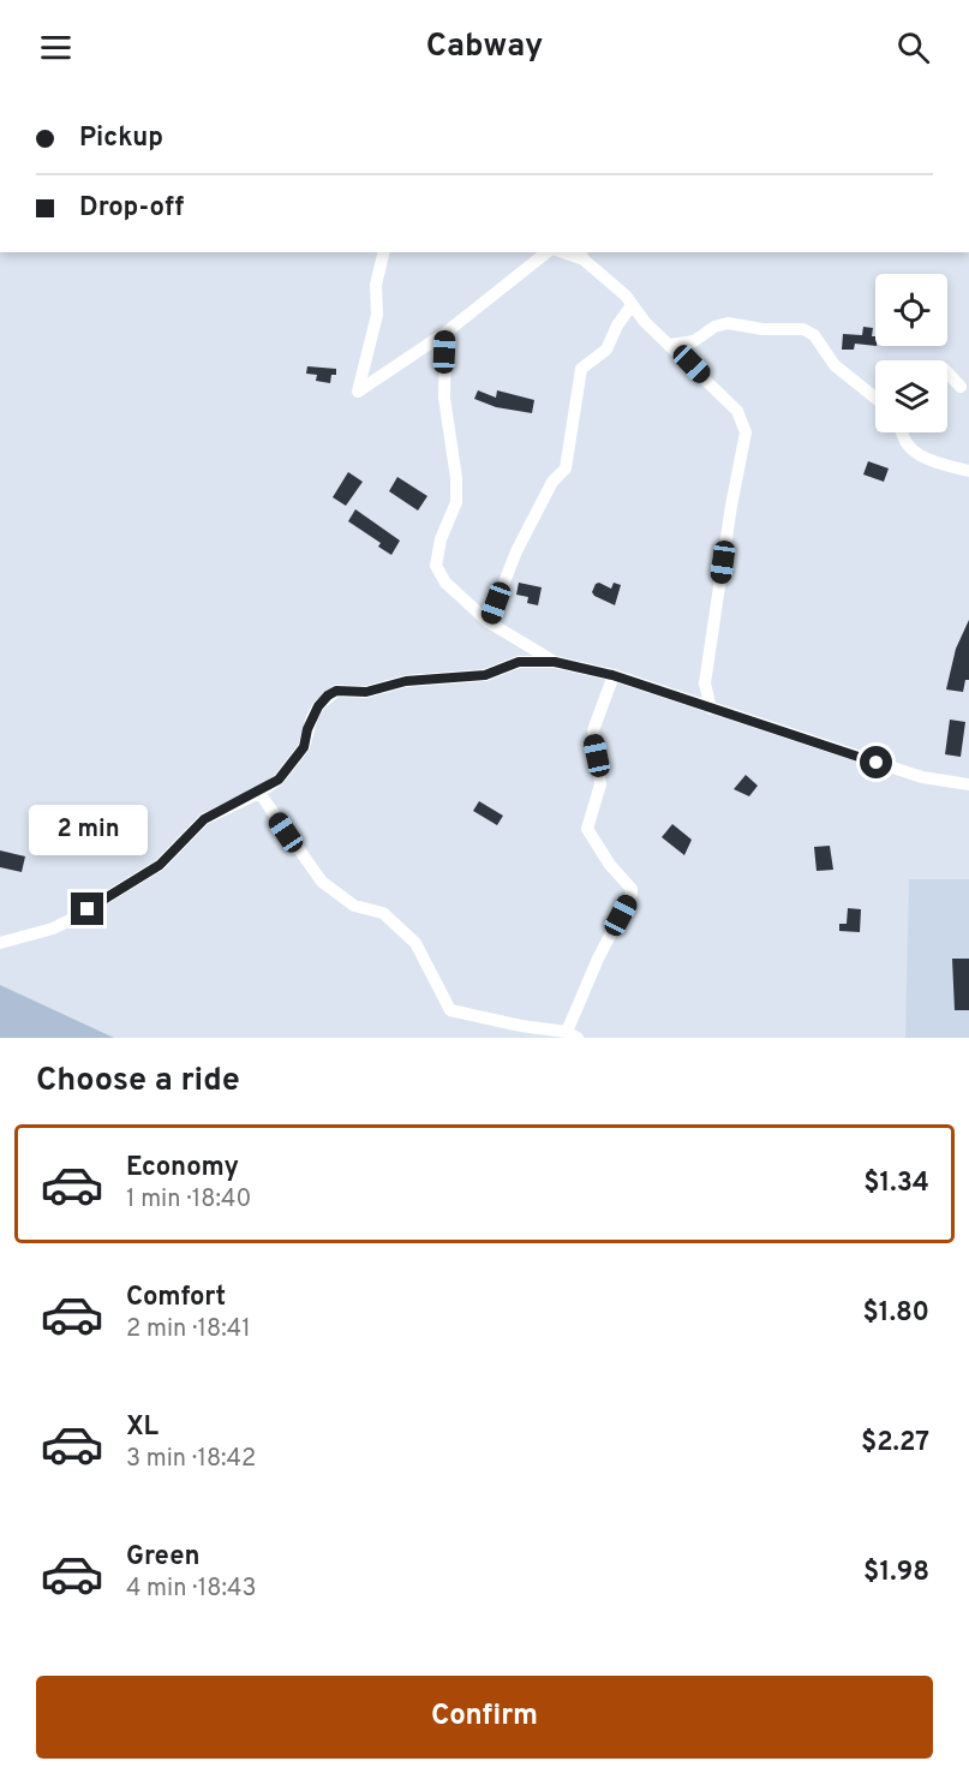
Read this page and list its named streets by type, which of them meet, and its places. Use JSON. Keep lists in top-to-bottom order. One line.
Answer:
{"page":{"header":"Cabway","banner":["Pickup","Drop-off"],"bubble":"2 min","heading":"Choose a ride","list":[{"name":"Economy","note":"1 min · 18:40","value":"$1.34"},{"name":"Comfort","note":"2 min · 18:41","value":"$1.80"},{"name":"XL","note":"3 min · 18:42","value":"$2.27"},{"name":"Green","note":"4 min · 18:43","value":"$1.98"}],"buttons":"Confirm"}}
